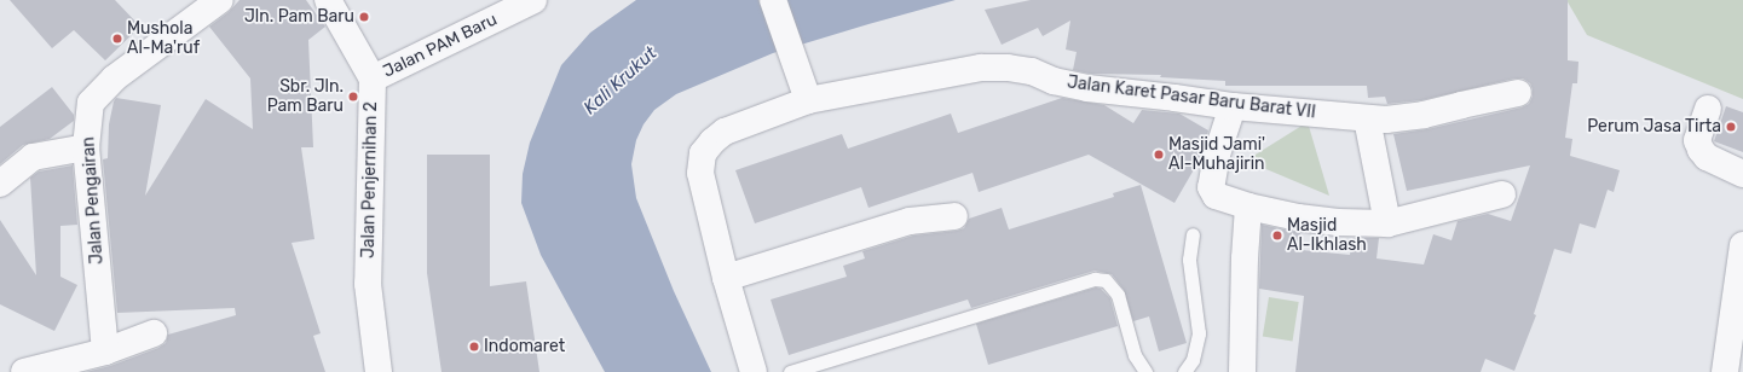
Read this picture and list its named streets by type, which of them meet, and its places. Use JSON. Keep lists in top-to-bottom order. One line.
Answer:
{"streets":{"street":["Jalan PAM Baru","Jalan Karet Pasar Baru Barat VII","Jalan Penjernihan 2","Jalan Pengairan"]},"crossings":[["Jalan PAM Baru","Jalan Penjernihan 2"]],"water":["Kali Krukut"],"places":["Jln. Pam Baru","Mushola Al-Ma'ruf","Sbr. Jln. Pam Baru","Perum Jasa Tirta","Masjid Jami' Al-Muhajirin","Masjid Al-Ikhlash","Indomaret"]}
